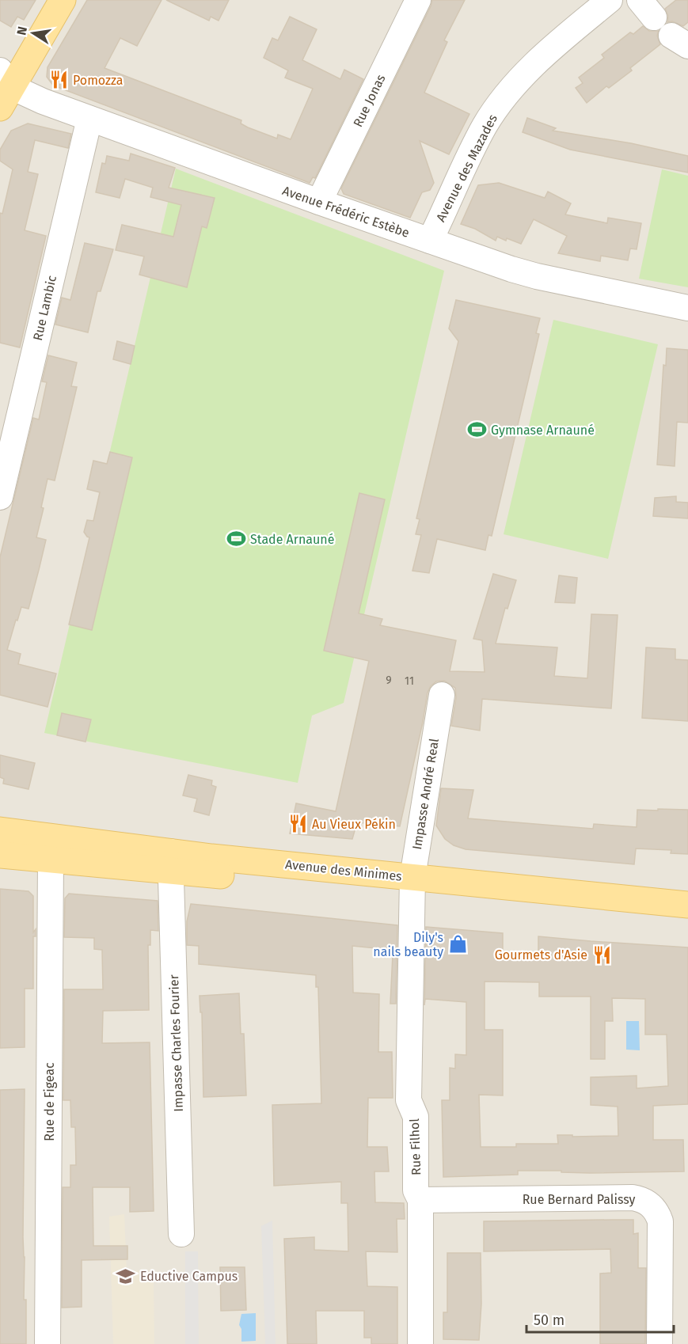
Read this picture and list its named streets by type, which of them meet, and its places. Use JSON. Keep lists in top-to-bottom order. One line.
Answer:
{"streets":{"main road":["Avenue des Minimes"],"street":["Rue Jonas","Avenue des Mazades","Avenue Frédéric Estèbe","Rue Lambic","Impasse André Real","Impasse Charles Fourier","Rue de Figeac","Rue Filhol","Rue Bernard Palissy"]},"crossings":[["Rue Jonas","Avenue Frédéric Estèbe"],["Avenue des Mazades","Avenue Frédéric Estèbe"],["Avenue Frédéric Estèbe","Rue Lambic"],["Impasse André Real","Avenue des Minimes"],["Impasse André Real","Rue Filhol"],["Avenue des Minimes","Impasse Charles Fourier"],["Avenue des Minimes","Rue de Figeac"],["Avenue des Minimes","Rue Filhol"],["Rue Filhol","Rue Bernard Palissy"]],"places":{"restaurant":["Pomozza","Au Vieux Pékin","Gourmets d'Asie"],"sports":["Gymnase Arnauné","Stade Arnauné"],"shop":["Dily's nails beauty"],"school or university":["Eductive Campus"]},"house_numbers":["9","11"],"scale_bar":"50 m","north":"left"}
